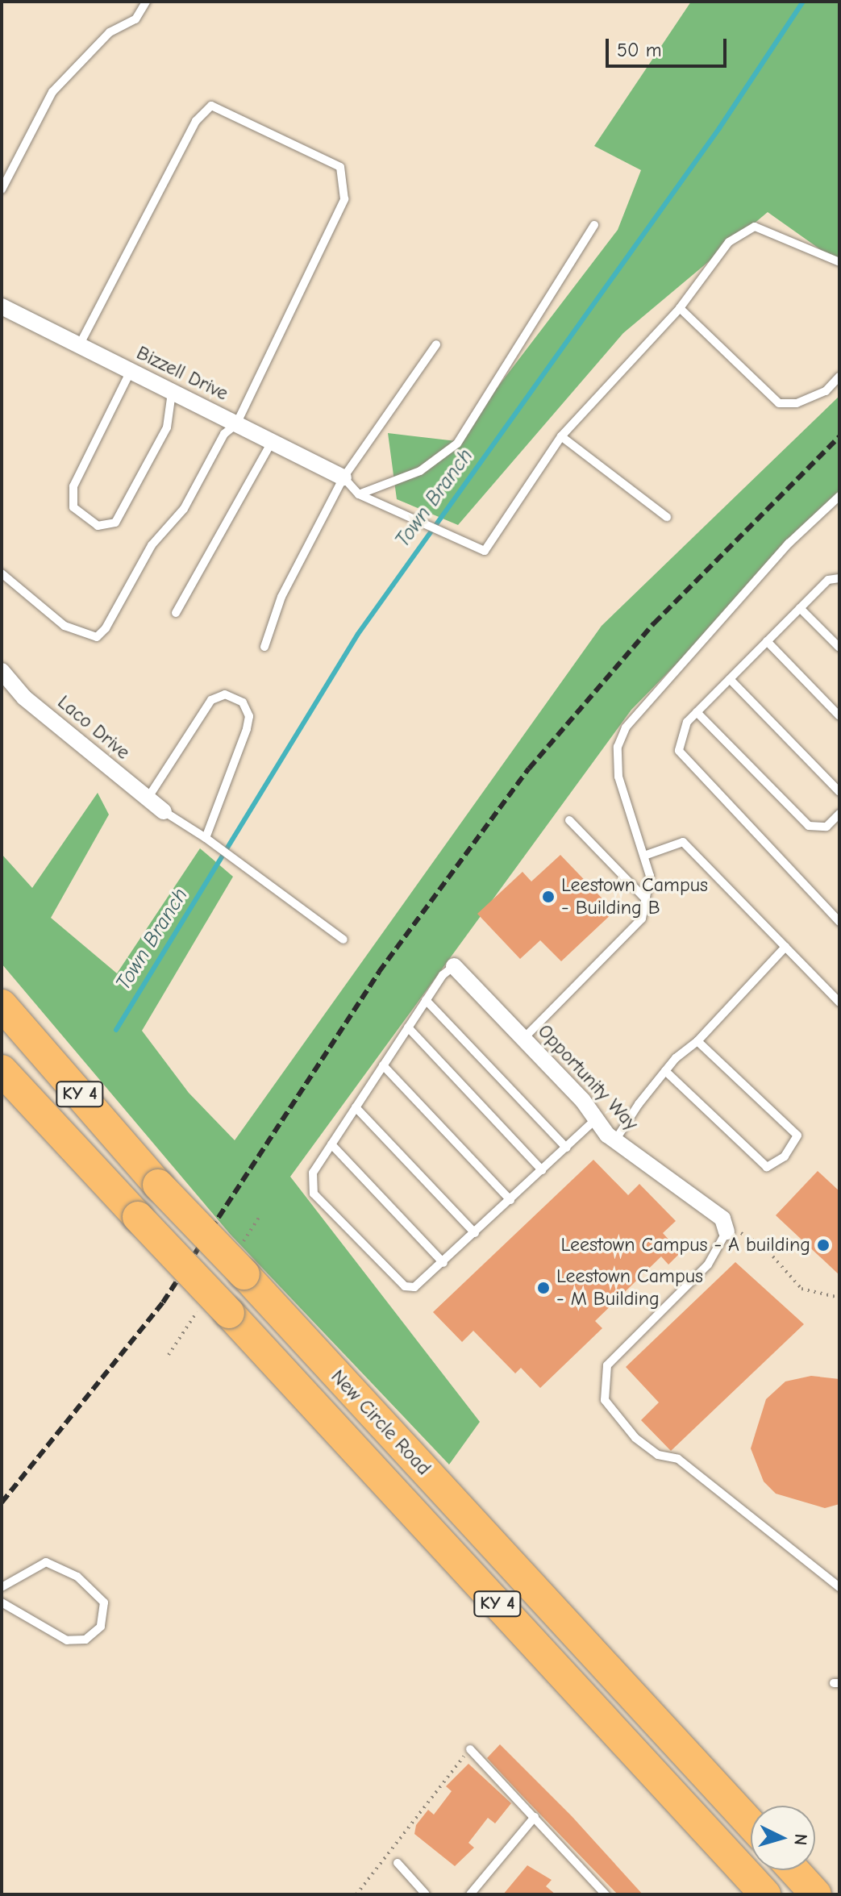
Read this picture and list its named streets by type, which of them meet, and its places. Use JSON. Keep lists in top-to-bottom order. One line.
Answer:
{"streets":{"highway":["KY 4","New Circle Road"],"street":["Bizzell Drive","Laco Drive","Opportunity Way"]},"water":["Town Branch"],"places":["Leestown Campus - Building B","Leestown Campus - A building","Leestown Campus - M Building"],"scale_bar":"50 m","north":"right"}
